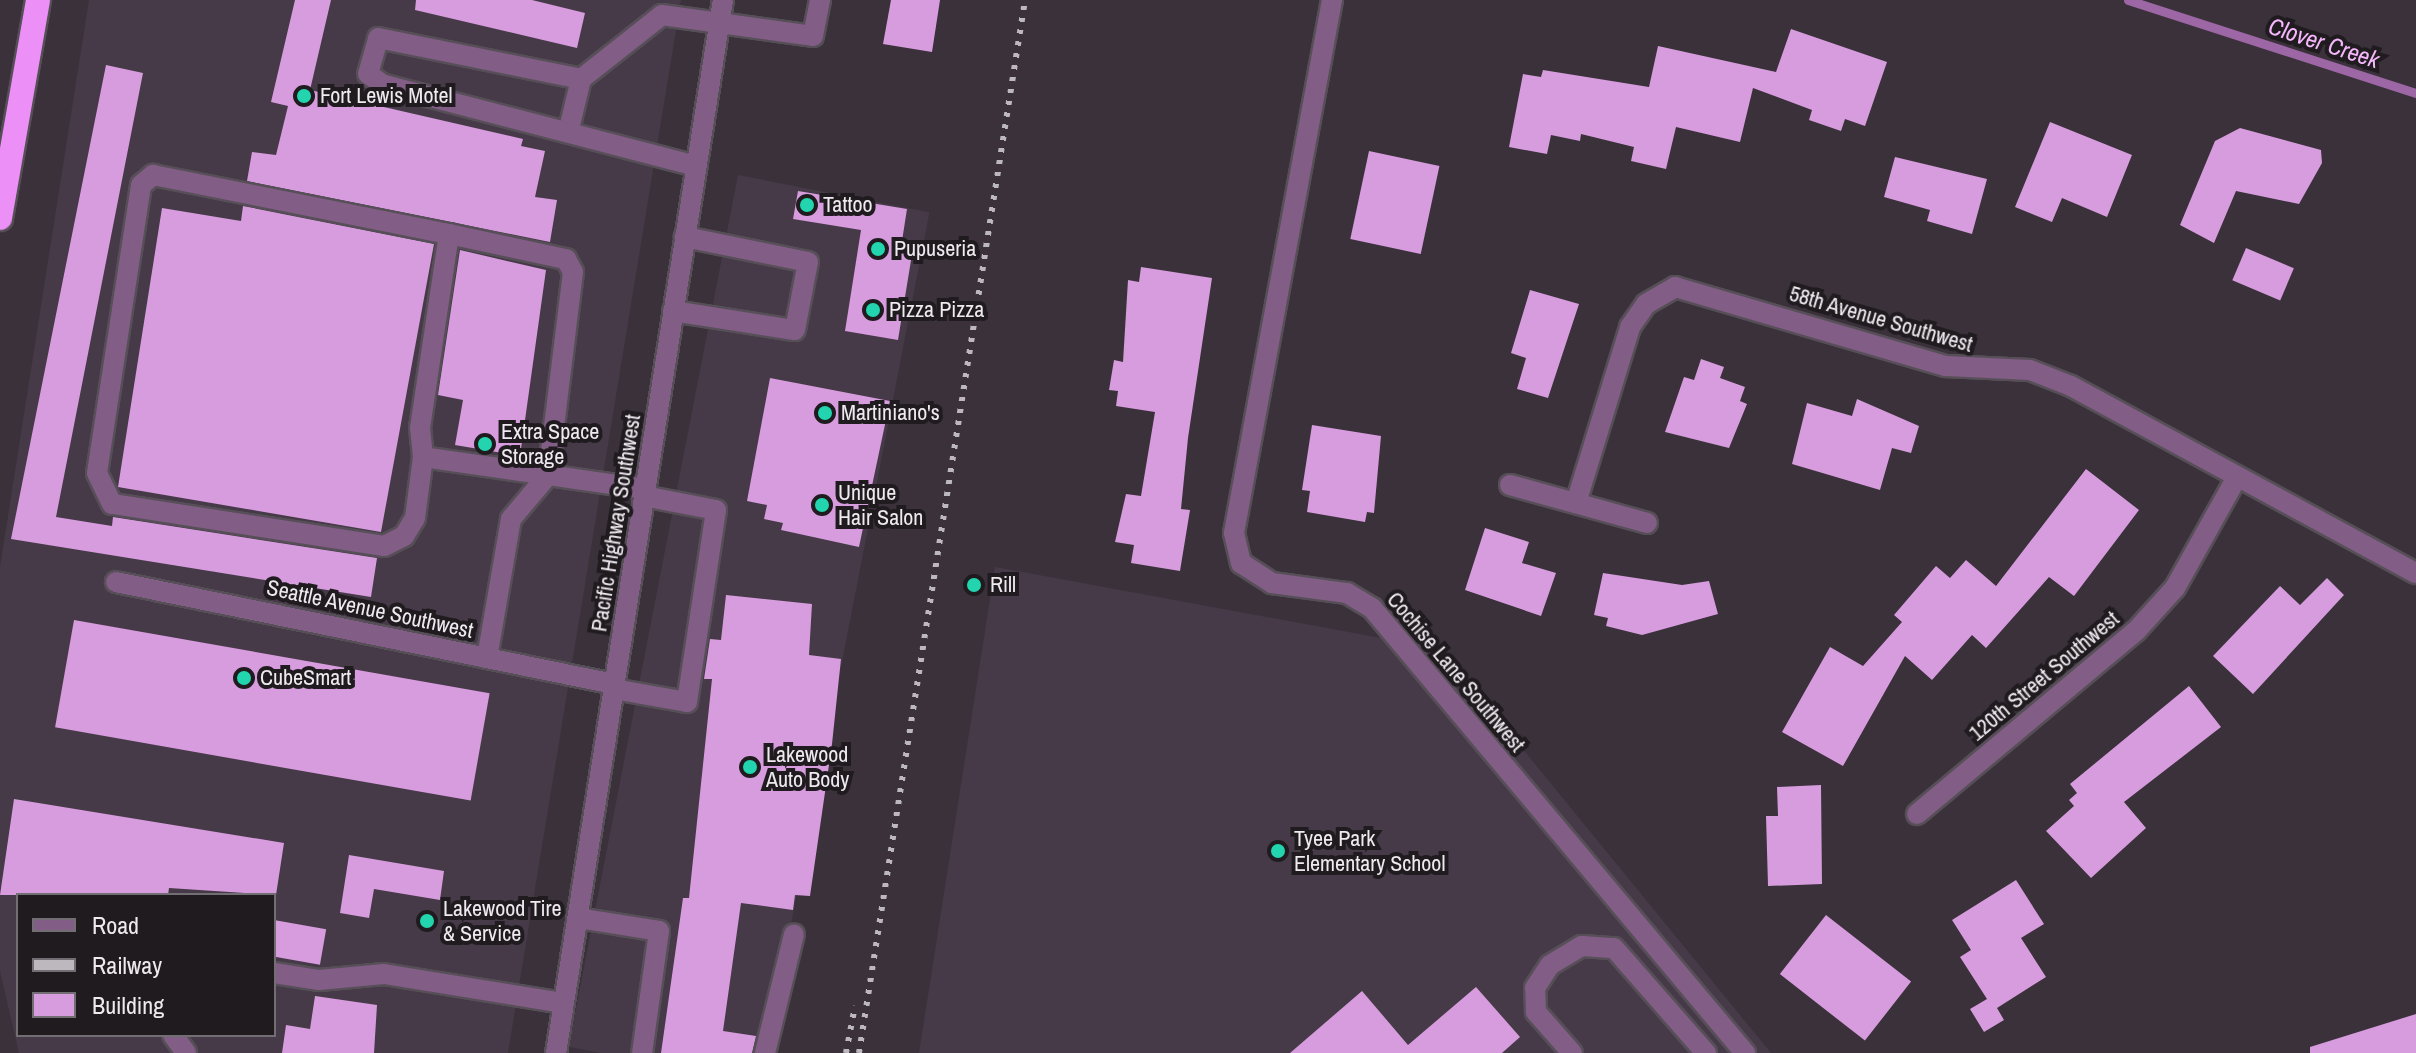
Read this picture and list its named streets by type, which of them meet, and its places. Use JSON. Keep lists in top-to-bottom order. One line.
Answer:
{"streets":{"street":["58th Avenue Southwest","Pacific Highway Southwest","Seattle Avenue Southwest","Cochise Lane Southwest","120th Street Southwest"]},"crossings":[["58th Avenue Southwest","120th Street Southwest"],["Pacific Highway Southwest","Seattle Avenue Southwest"]],"water":["Clover Creek"],"places":["Fort Lewis Motel","Tattoo","Pupuseria","Pizza Pizza","Martiniano's","Extra Space Storage","Unique Hair Salon","Rill","CubeSmart","Lakewood Auto Body","Tyee Park Elementary School","Lakewood Tire & Service"],"legend":["Road","Railway","Building"]}
